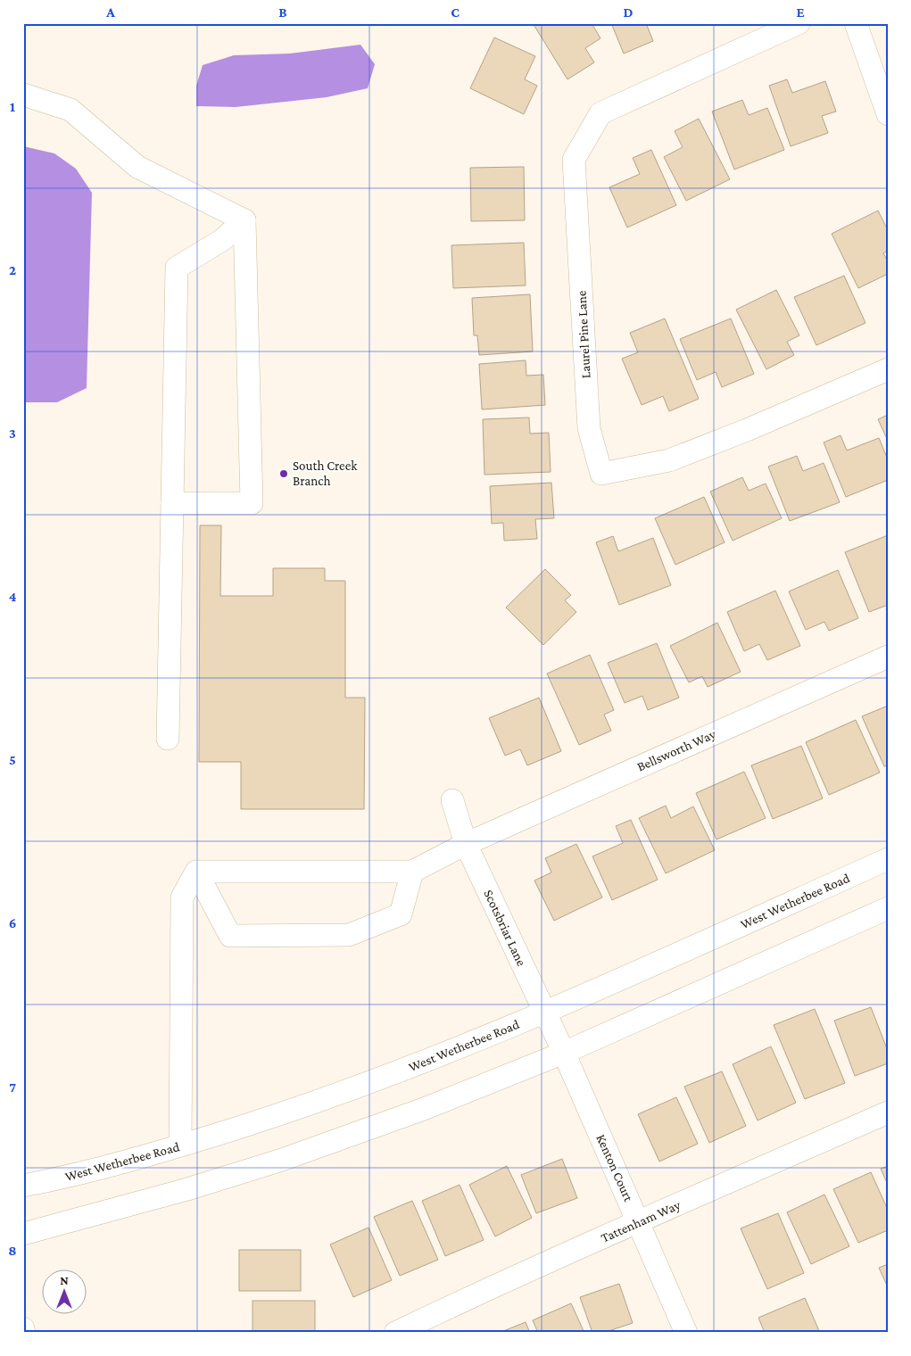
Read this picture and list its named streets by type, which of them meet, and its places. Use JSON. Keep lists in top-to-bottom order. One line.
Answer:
{"streets":{"street":["Laurel Pine Lane","Bellsworth Way","West Wetherbee Road","Scotsbriar Lane","Kenton Court","Tattenham Way"]},"crossings":[["Bellsworth Way","Scotsbriar Lane"],["West Wetherbee Road","Scotsbriar Lane"],["Scotsbriar Lane","Kenton Court"],["Kenton Court","Tattenham Way"]],"places":["South Creek Branch"],"north":"top","grid":{"columns":["A","B","C","D","E"],"rows":["1","2","3","4","5","6","7","8"]}}
